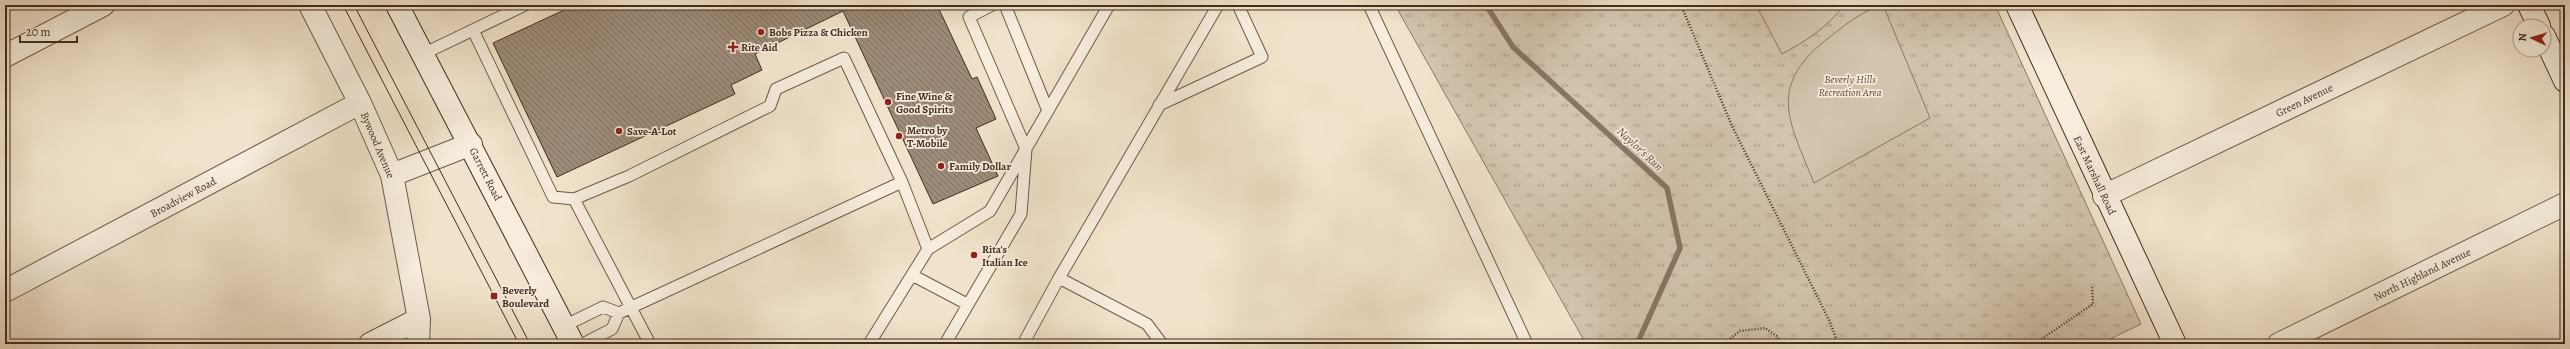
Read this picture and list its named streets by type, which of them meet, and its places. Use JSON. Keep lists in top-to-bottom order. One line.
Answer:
{"streets":{"street":["Green Avenue","Bywood Avenue","Garrett Road","East Marshall Road","Broadview Road","North Highland Avenue"]},"crossings":[["Green Avenue","East Marshall Road"],["Bywood Avenue","Broadview Road"]],"water":["Naylor's Run"],"parks":["Beverly Hills Recreation Area"],"places":{"other":["Bobs Pizza & Chicken","Fine Wine & Good Spirits","Save-A-Lot","Metro by T-Mobile","Family Dollar","Rita's Italian Ice"],"health":["Rite Aid"],"transit":["Beverly Boulevard"]},"scale_bar":"20 m","north":"left"}
